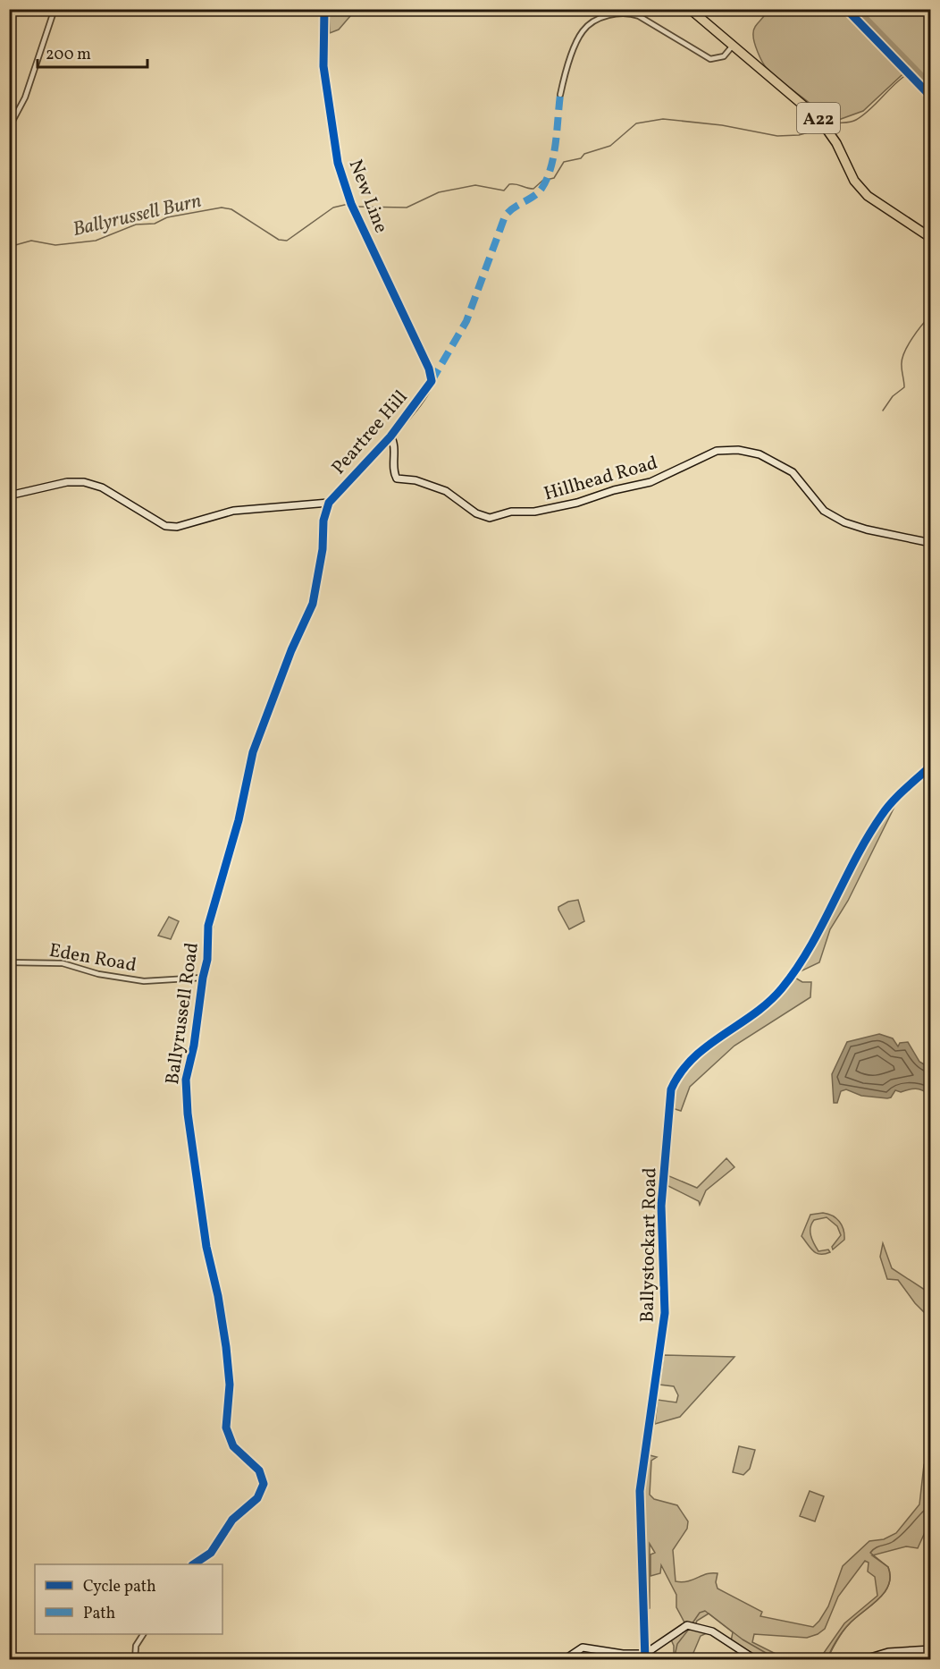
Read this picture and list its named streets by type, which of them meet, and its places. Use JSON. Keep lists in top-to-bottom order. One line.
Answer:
{"streets":{"highway":["A22"],"street":["New Line","Peartree Hill","Hillhead Road","Eden Road","Ballyrussell Road","Ballystockart Road"]},"crossings":[["New Line","Peartree Hill"],["Peartree Hill","Hillhead Road"],["Peartree Hill","Ballyrussell Road"],["Eden Road","Ballyrussell Road"]],"water":["Ballyrussell Burn"],"legend":["Cycle path","Path"],"scale_bar":"200 m"}
